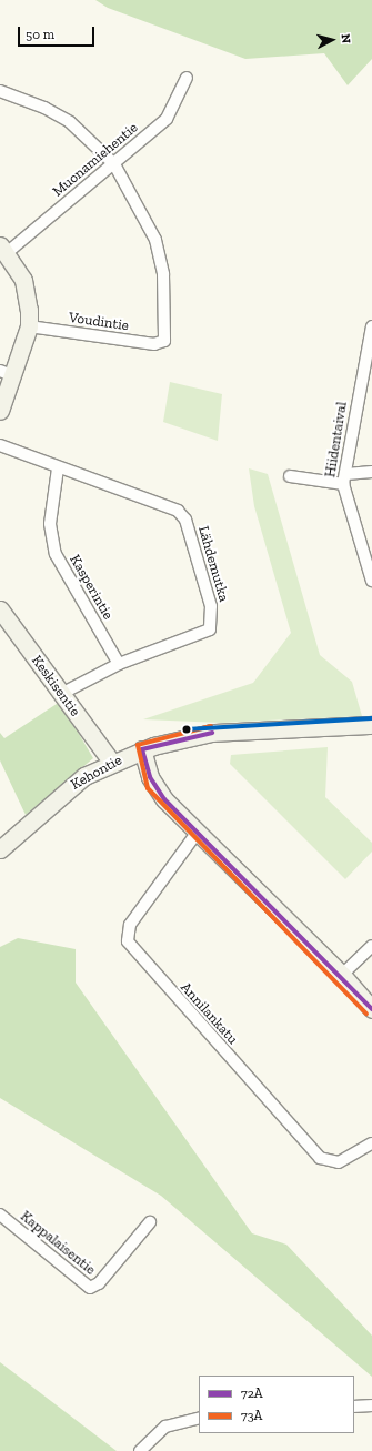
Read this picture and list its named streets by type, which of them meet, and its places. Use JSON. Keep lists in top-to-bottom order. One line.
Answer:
{"streets":{"street":["Muonamiehentie","Voudintie","Hiidentaival","Lähdemutka","Kasperintie","Keskisentie","Kehontie","Annilankatu","Kappalaisentie"]},"crossings":[["Muonamiehentie","Voudintie"],["Lähdemutka","Kasperintie"],["Lähdemutka","Keskisentie"],["Keskisentie","Kehontie"]],"lines":["transit line 73A","transit line 72A"],"legend":["72A","73A"],"scale_bar":"50 m","north":"right"}
